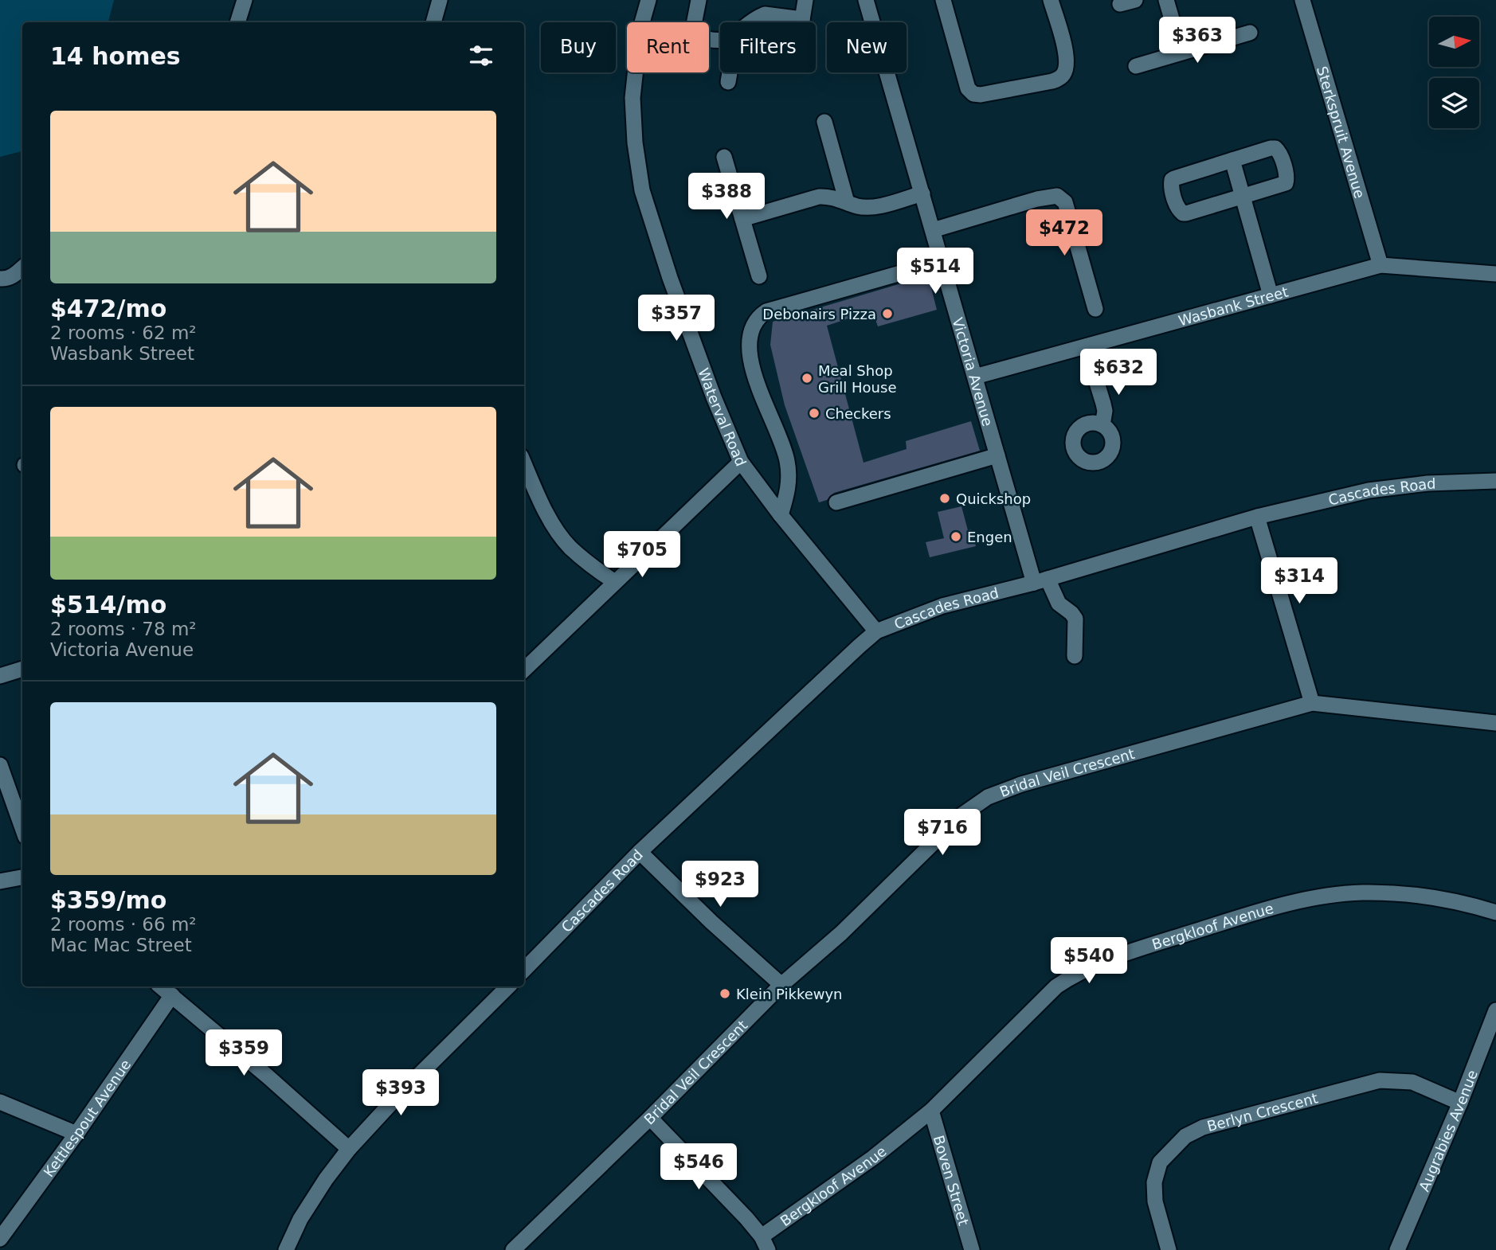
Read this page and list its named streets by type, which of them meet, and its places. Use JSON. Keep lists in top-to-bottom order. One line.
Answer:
{"streets":{"street":["Sterkspruit Avenue","Wasbank Street","Victoria Avenue","Waterval Road","Cascades Road","Bridal Veil Crescent","Bergkloof Avenue","Berlyn Crescent","Kettlespout Avenue","Augrabies Avenue","Boven Street"]},"crossings":[["Sterkspruit Avenue","Wasbank Street"],["Wasbank Street","Victoria Avenue"],["Victoria Avenue","Cascades Road"],["Waterval Road","Cascades Road"],["Bergkloof Avenue","Boven Street"],["Berlyn Crescent","Augrabies Avenue"]],"places":["Debonairs Pizza","Meal Shop Grill House","Checkers","Quickshop","Engen","Klein Pikkewyn"],"north":"right","page":{"price":["$363","$388","$472","$514","$357","$632","$705","$314","$716","$923","$540","$359","$393","$546"],"chip":["Buy","Rent","Filters","New"],"heading":"14 homes","list":[{"name":"$472/mo","note":"2 rooms · 62 m² · Wasbank Street"},{"name":"$514/mo","note":"2 rooms · 78 m² · Victoria Avenue"},{"name":"$359/mo","note":"2 rooms · 66 m² · Mac Mac Street"}]}}
